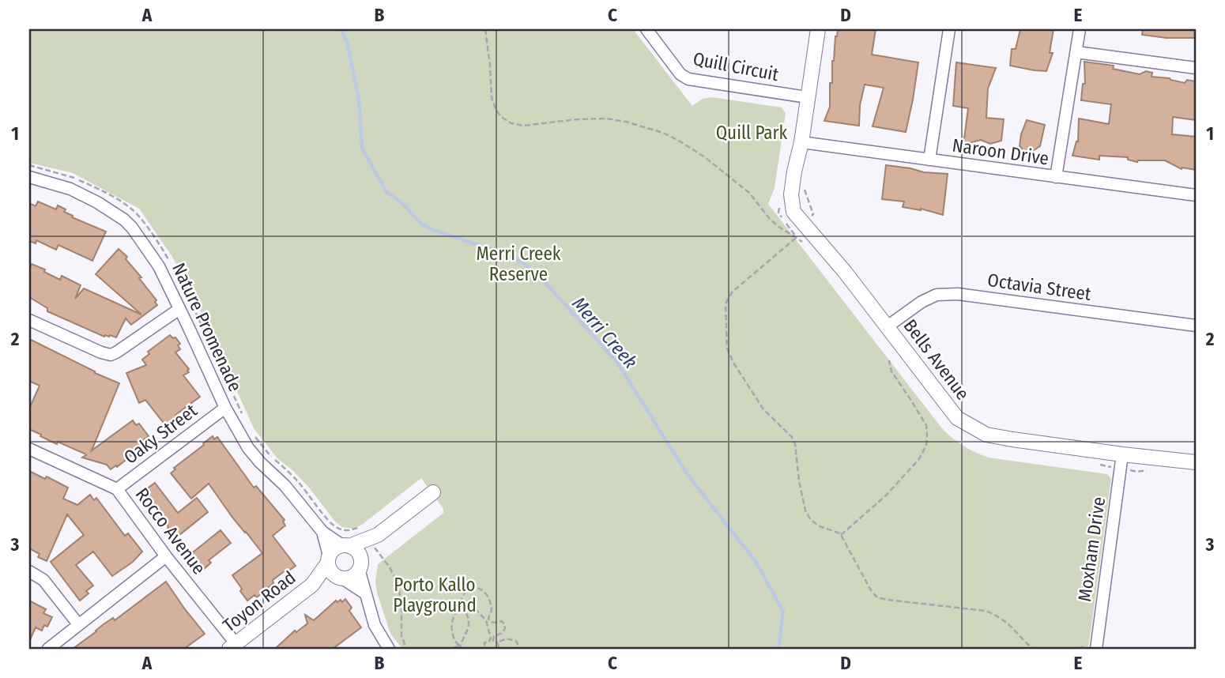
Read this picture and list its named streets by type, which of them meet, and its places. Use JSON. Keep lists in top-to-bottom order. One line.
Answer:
{"streets":{"street":["Quill Circuit","Naroon Drive","Octavia Street","Nature Promenade","Bells Avenue","Oaky Street","Rocco Avenue","Moxham Drive","Toyon Road"]},"crossings":[["Octavia Street","Bells Avenue"],["Nature Promenade","Oaky Street"],["Nature Promenade","Toyon Road"],["Bells Avenue","Moxham Drive"],["Oaky Street","Rocco Avenue"],["Rocco Avenue","Toyon Road"]],"water":["Merri Creek"],"parks":["Quill Park","Merri Creek Reserve","Porto Kallo Playground"],"grid":{"columns":["A","B","C","D","E"],"rows":["1","2","3"]}}
